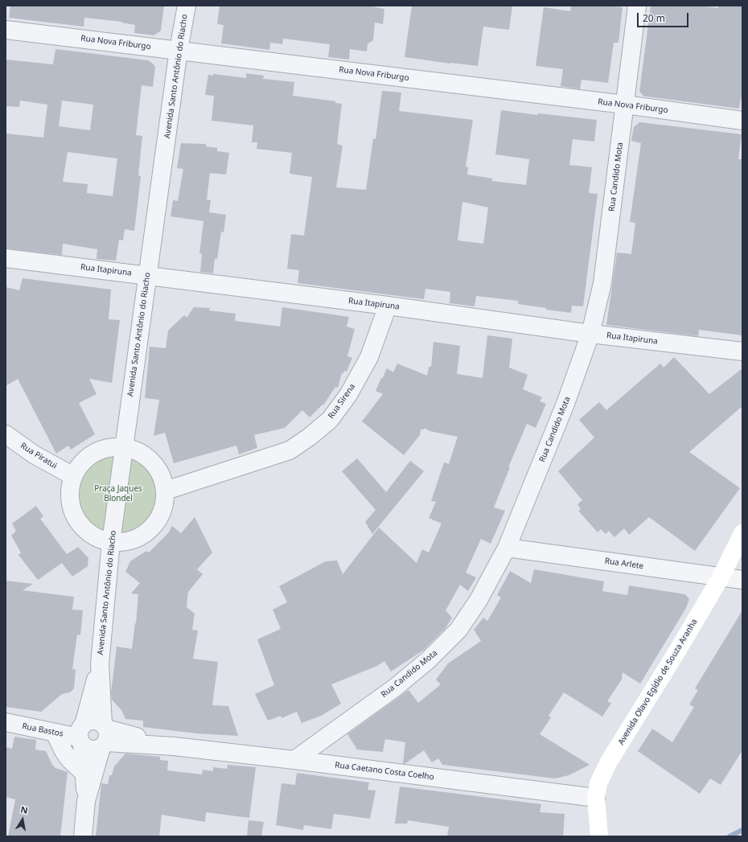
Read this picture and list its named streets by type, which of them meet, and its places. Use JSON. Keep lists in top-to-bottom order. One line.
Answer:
{"streets":{"main road":["Avenida Olavo Egídio de Souza Aranha"],"street":["Rua Nova Friburgo","Avenida Santo Antônio do Riacho","Rua Candido Mota","Rua Itapiruna","Rua Sirena","Rua Piratui","Rua Arlete","Rua Bastos","Rua Caetano Costa Coelho"]},"crossings":[["Rua Nova Friburgo","Avenida Santo Antônio do Riacho"],["Rua Nova Friburgo","Rua Candido Mota"],["Avenida Santo Antônio do Riacho","Rua Itapiruna"],["Avenida Santo Antônio do Riacho","Rua Bastos"],["Avenida Santo Antônio do Riacho","Rua Caetano Costa Coelho"],["Rua Candido Mota","Rua Itapiruna"],["Rua Candido Mota","Rua Arlete"],["Rua Candido Mota","Rua Caetano Costa Coelho"],["Rua Itapiruna","Rua Sirena"],["Rua Arlete","Avenida Olavo Egídio de Souza Aranha"],["Avenida Olavo Egídio de Souza Aranha","Rua Caetano Costa Coelho"],["Rua Bastos","Rua Caetano Costa Coelho"]],"parks":["Praça Jaques Blondel"],"scale_bar":"20 m","north":"top"}
